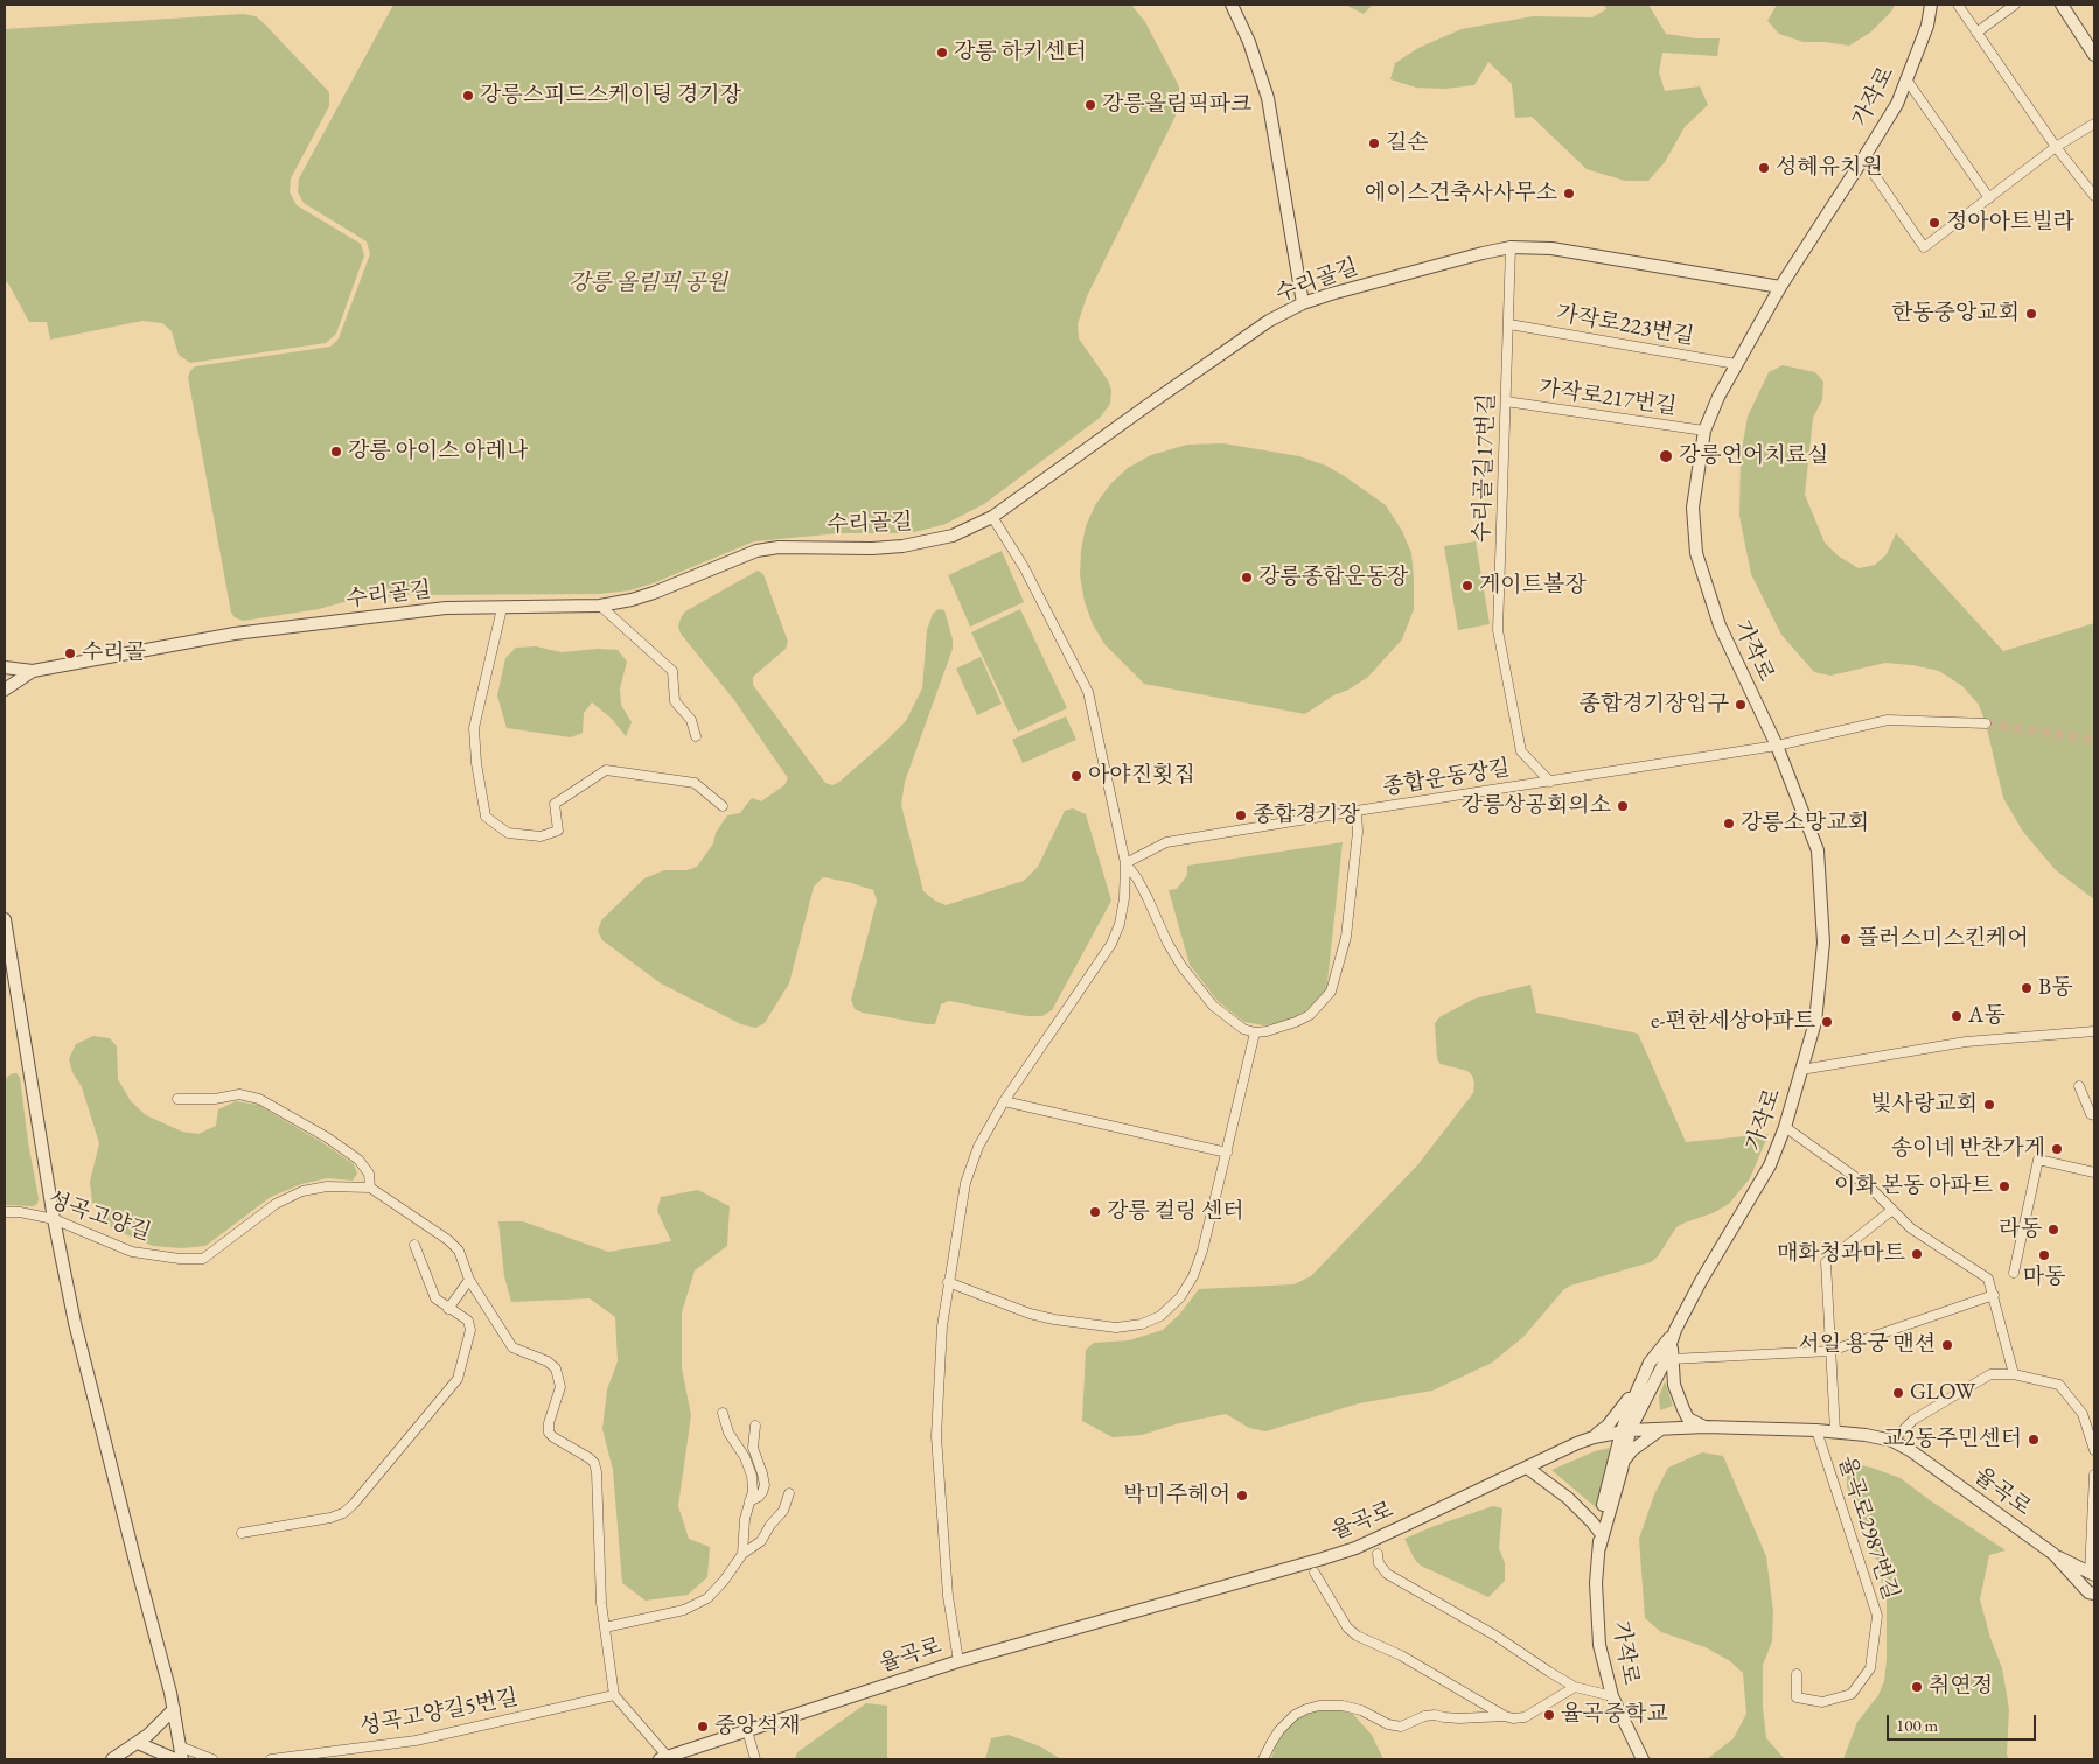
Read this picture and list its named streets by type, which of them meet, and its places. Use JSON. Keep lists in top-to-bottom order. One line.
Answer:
{"streets":{"street":["가작로","수리골길","가작로223번길","가작로217번길","수리골길17번길","종합운동장길","성곡고양길","율곡로","율곡로2987번길","성곡고양길5번길"]},"crossings":[["가작로","수리골길"],["가작로","가작로223번길"],["가작로","가작로217번길"],["가작로","종합운동장길"],["가작로","율곡로"],["수리골길","수리골길17번길"],["가작로223번길","수리골길17번길"],["가작로217번길","수리골길17번길"],["수리골길17번길","종합운동장길"],["율곡로","율곡로2987번길"]],"parks":["강릉 올림픽 공원"],"places":["강릉 하키센터","강릉스피드스케이팅 경기장","강릉올림픽파크","길손","성혜유치원","에이스건축사사무소","정아아트빌라","한동중앙교회","강릉 아이스 아레나","강릉언어치료실","강릉종합운동장","게이트볼장","수리골","종합경기장입구","아야진횟집","강릉상공회의소","종합경기장","강릉소망교회","플러스미스킨케어","B동","A동","e-편한세상아파트","빛사랑교회","송이네 반찬가게","이화 본동 아파트","강릉 컬링 센터","라동","매화청과마트","마동","서일 용궁 맨션","GLOW","교2동주민센터","박미주헤어","취연정","율곡중학교","중앙석재"],"scale_bar":"100 m"}
